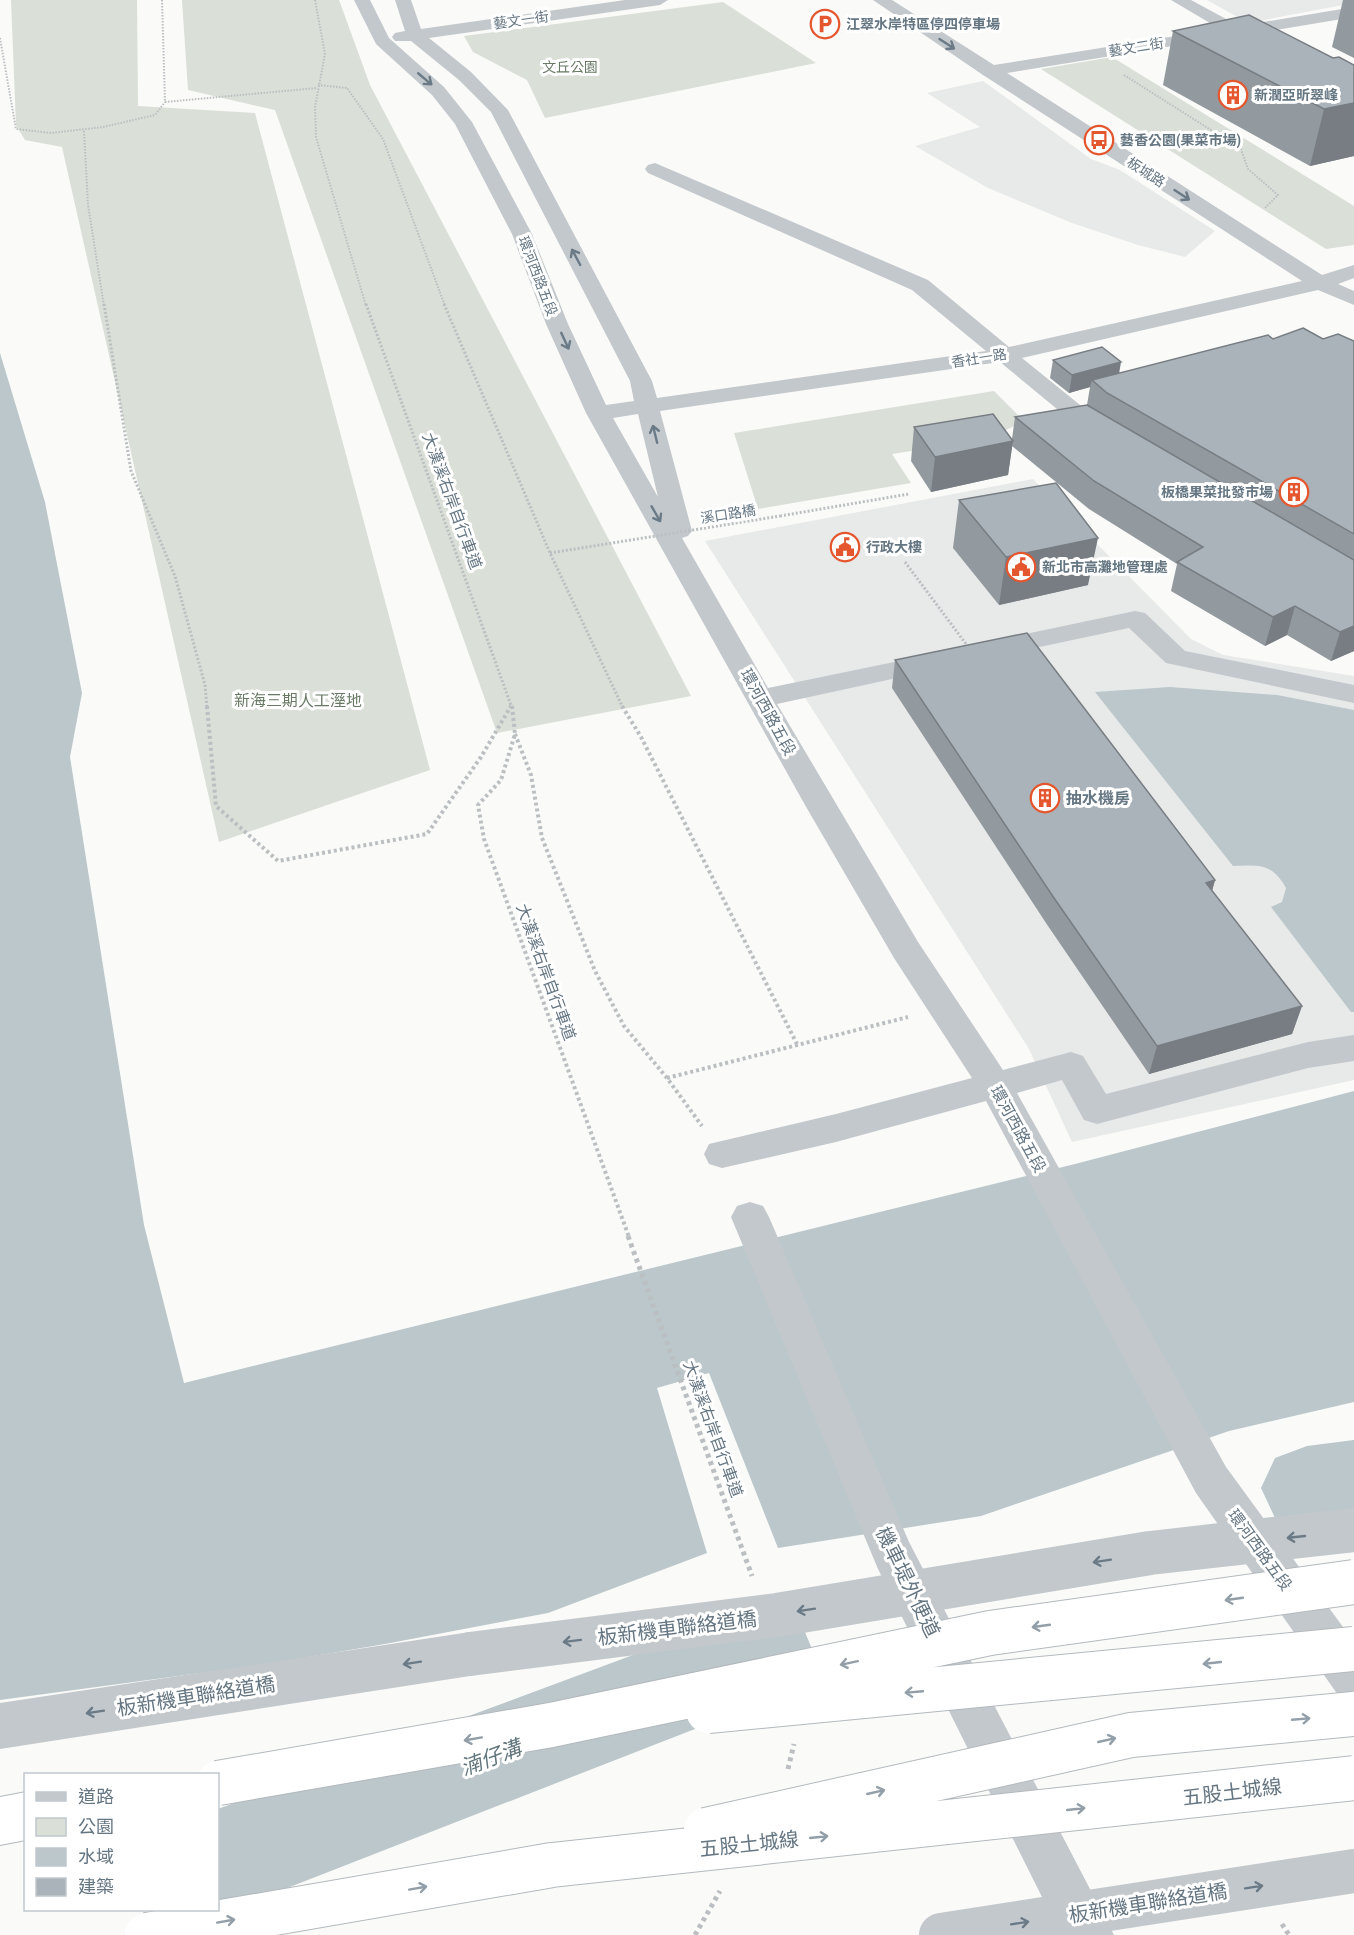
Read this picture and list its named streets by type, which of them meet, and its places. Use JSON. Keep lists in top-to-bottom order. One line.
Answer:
{"streets":{"highway":["五股土城線"],"street":["藝文一街","藝文二街","板城路","環河西路五段","香社一路","機車堤外便道","板新機車聯絡道橋"],"path":["大漢溪右岸自行車道","溪口路橋"]},"crossings":[["藝文一街","環河西路五段"],["藝文二街","板城路"],["板城路","香社一路"],["環河西路五段","香社一路"]],"water":["湳仔溝"],"parks":["文丘公園","新海三期人工溼地"],"places":{"parking":["江翠水岸特區停四停車場"],"building":["新潤亞昕翠峰","板橋果菜批發市場","抽水機房"],"bus stop":["藝香公園(果菜市場)"],"public building":["行政大樓","新北市高灘地管理處"]},"legend":["道路","公園","水域","建築"]}
